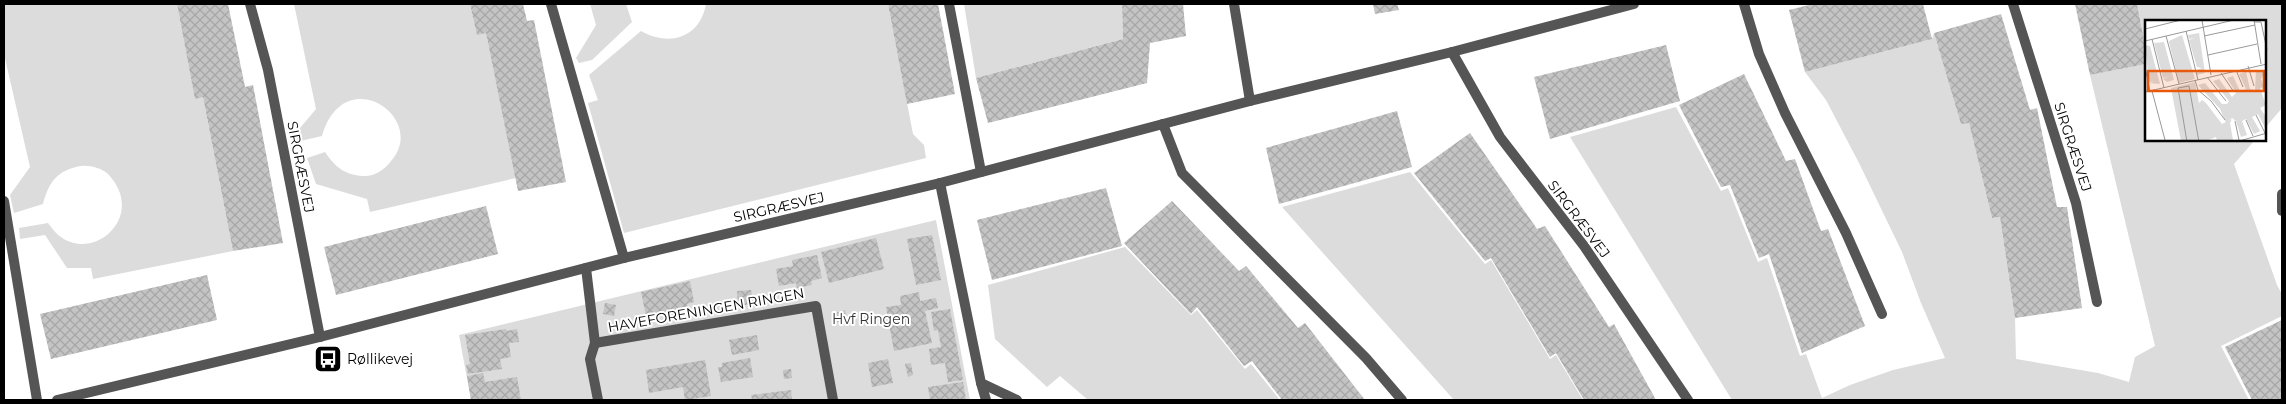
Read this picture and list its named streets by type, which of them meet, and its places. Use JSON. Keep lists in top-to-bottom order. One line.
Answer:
{"streets":{"street":["SIRGRÆSVEJ","HAVEFORENINGEN RINGEN"]},"crossings":[["SIRGRÆSVEJ","HAVEFORENINGEN RINGEN"]],"parks":["Hvf Ringen"],"places":{"bus stop":["Røllikevej"]}}
